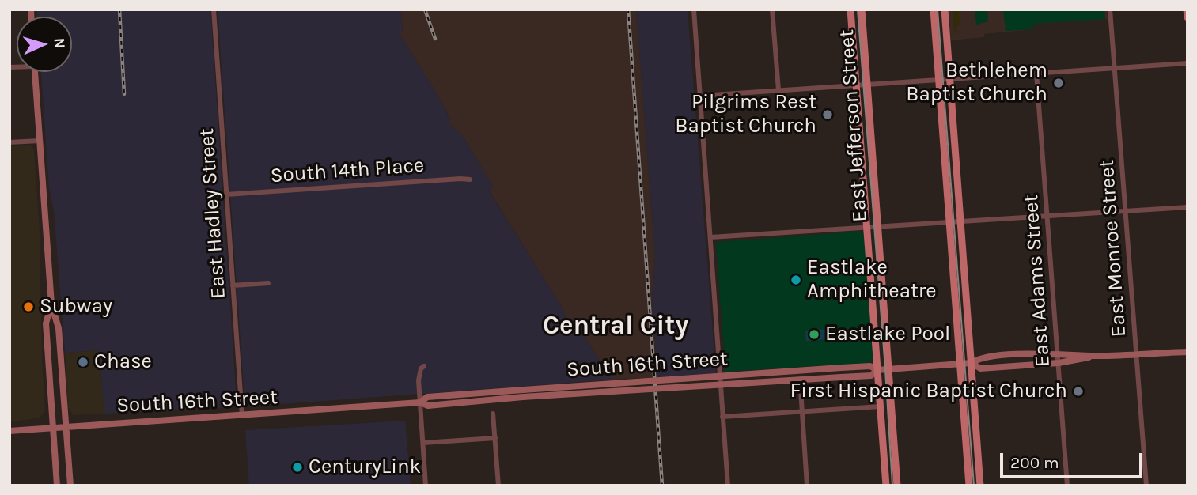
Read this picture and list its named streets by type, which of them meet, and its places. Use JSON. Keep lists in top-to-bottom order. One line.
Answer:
{"streets":{"main road":["East Jefferson Street","South 16th Street"],"street":["South 14th Place","East Hadley Street","East Monroe Street","East Adams Street"]},"crossings":[["East Jefferson Street","South 16th Street"],["South 14th Place","East Hadley Street"],["East Hadley Street","South 16th Street"]],"districts":["Central City"],"places":["Bethlehem Baptist Church","Pilgrims Rest Baptist Church","Eastlake Amphitheatre","Subway","Eastlake Pool","Chase","First Hispanic Baptist Church","CenturyLink"],"scale_bar":"200 m","north":"right"}
